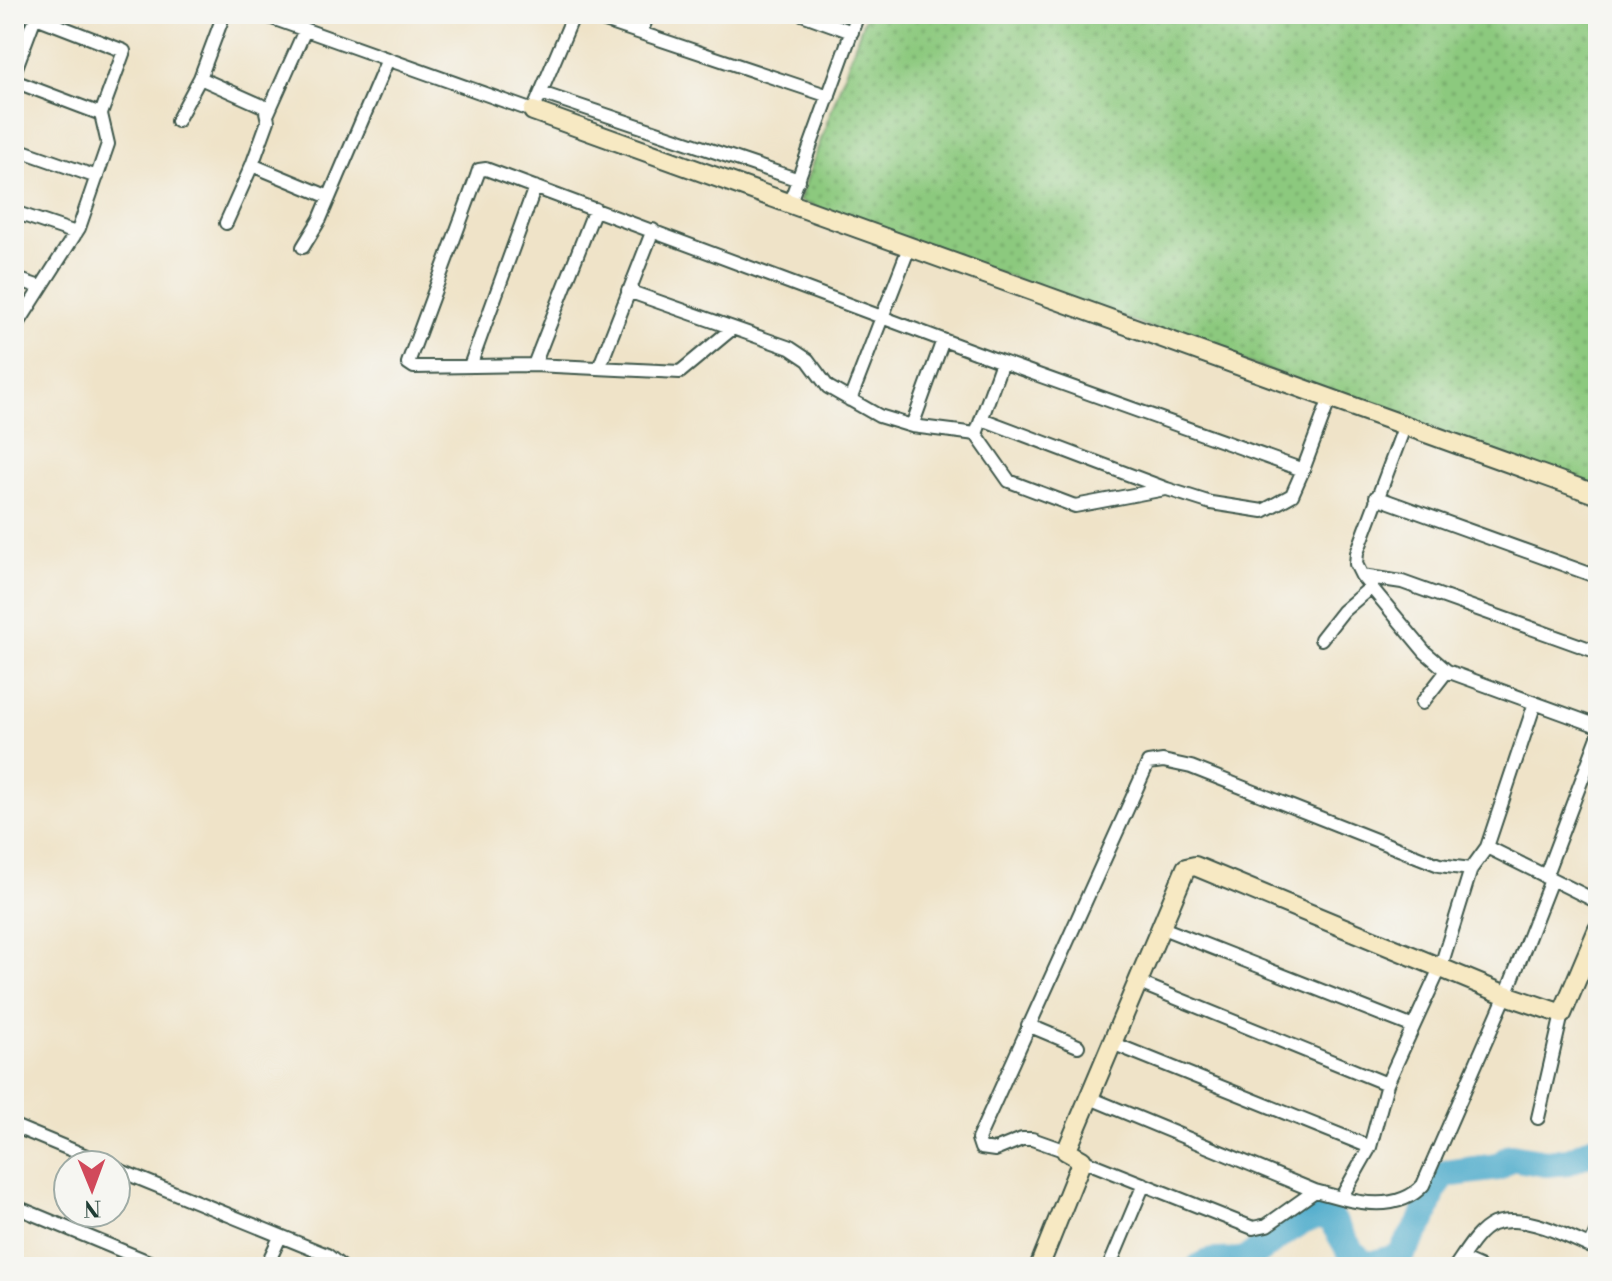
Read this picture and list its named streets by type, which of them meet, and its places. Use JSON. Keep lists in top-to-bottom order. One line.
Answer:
{"north":"bottom"}
